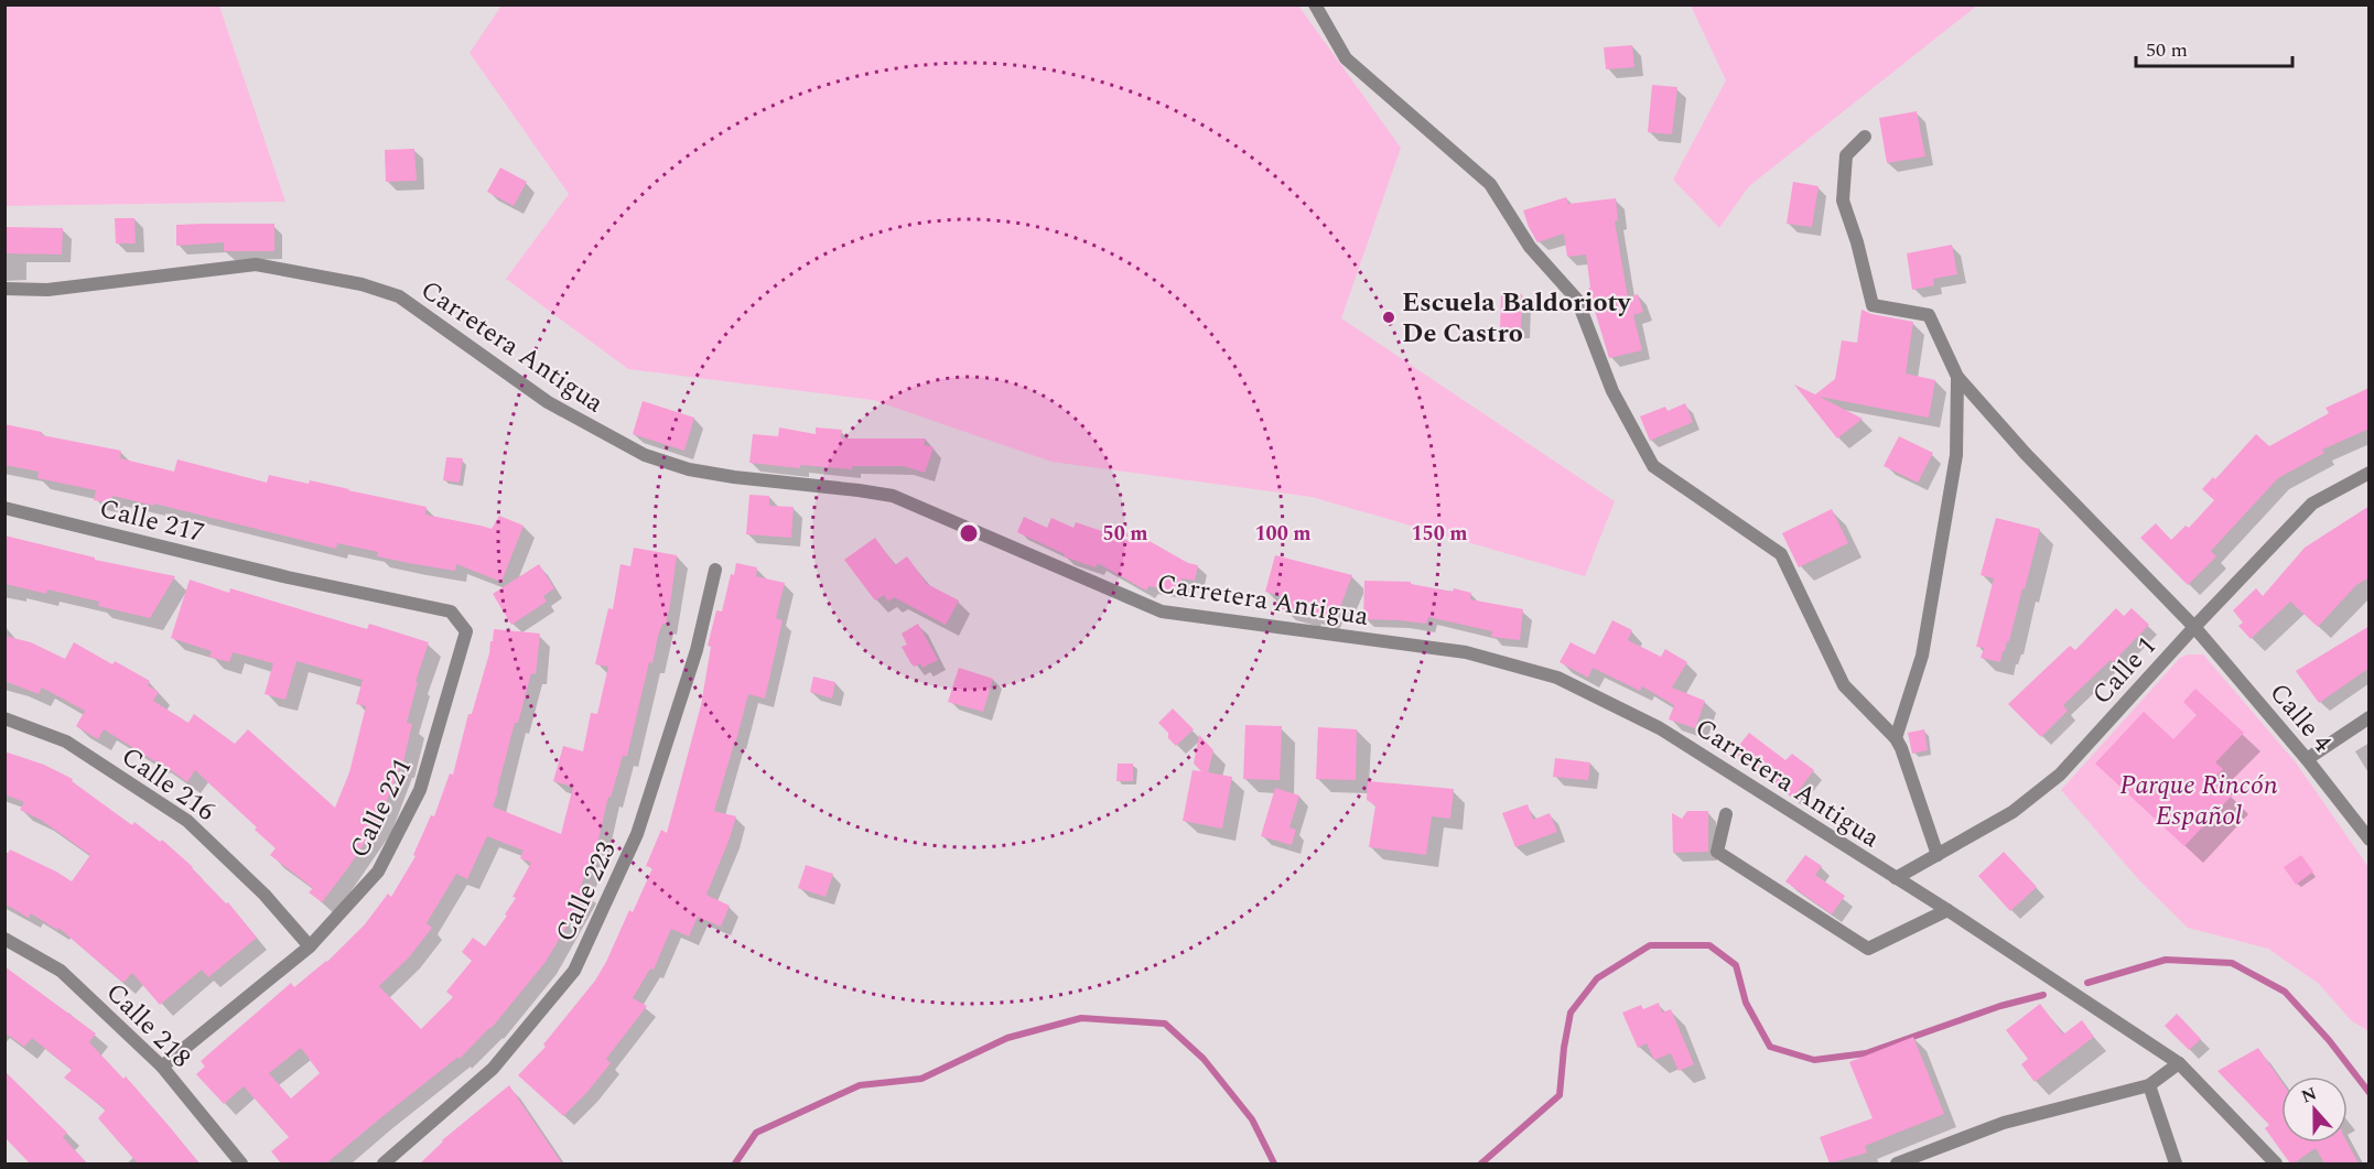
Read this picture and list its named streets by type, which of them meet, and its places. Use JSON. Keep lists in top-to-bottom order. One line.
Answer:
{"streets":{"street":["Carretera Antigua","Calle 217","Calle 1","Calle 4","Calle 216","Calle 221","Calle 223","Calle 218"]},"crossings":[["Carretera Antigua","Calle 1"],["Calle 217","Calle 221"],["Calle 1","Calle 4"],["Calle 216","Calle 221"],["Calle 221","Calle 218"]],"parks":["Parque Rincón Español"],"places":["Escuela Baldorioty De Castro"],"scale_bar":"50 m","north":"top","rings":["50 m","100 m","150 m"]}
